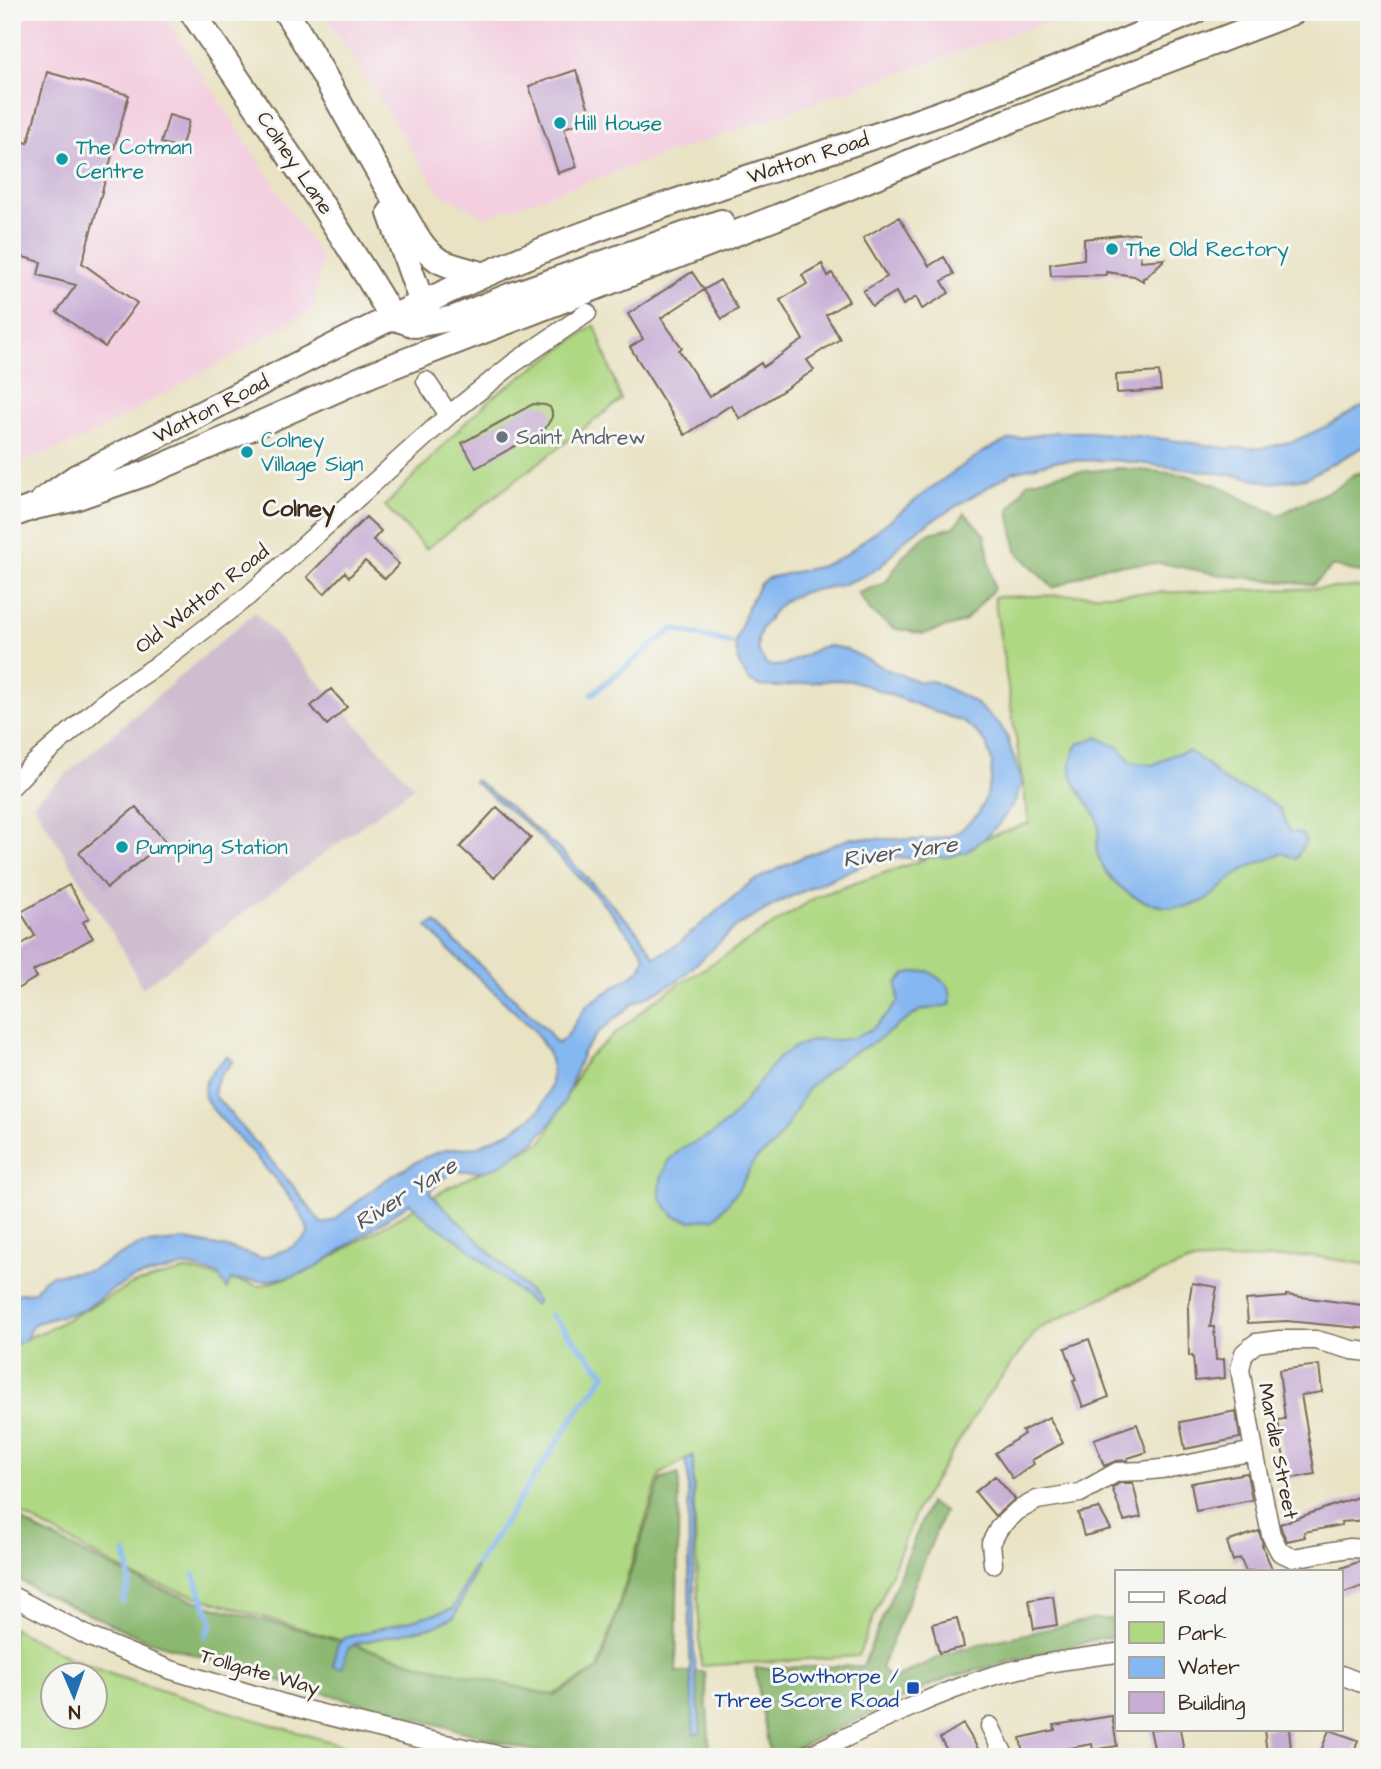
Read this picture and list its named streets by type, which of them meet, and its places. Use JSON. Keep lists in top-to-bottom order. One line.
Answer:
{"streets":{"main road":["Watton Road","Colney Lane"],"street":["Old Watton Road","Mardle Street","Tollgate Way"]},"crossings":[["Watton Road","Colney Lane"]],"districts":["Colney"],"water":["River Yare"],"places":{"other":["Hill House","The Cotman Centre","The Old Rectory","Saint Andrew","Colney Village Sign","Pumping Station"],"transit":["Bowthorpe / Three Score Road"]},"legend":["Road","Park","Water","Building"],"north":"bottom"}
